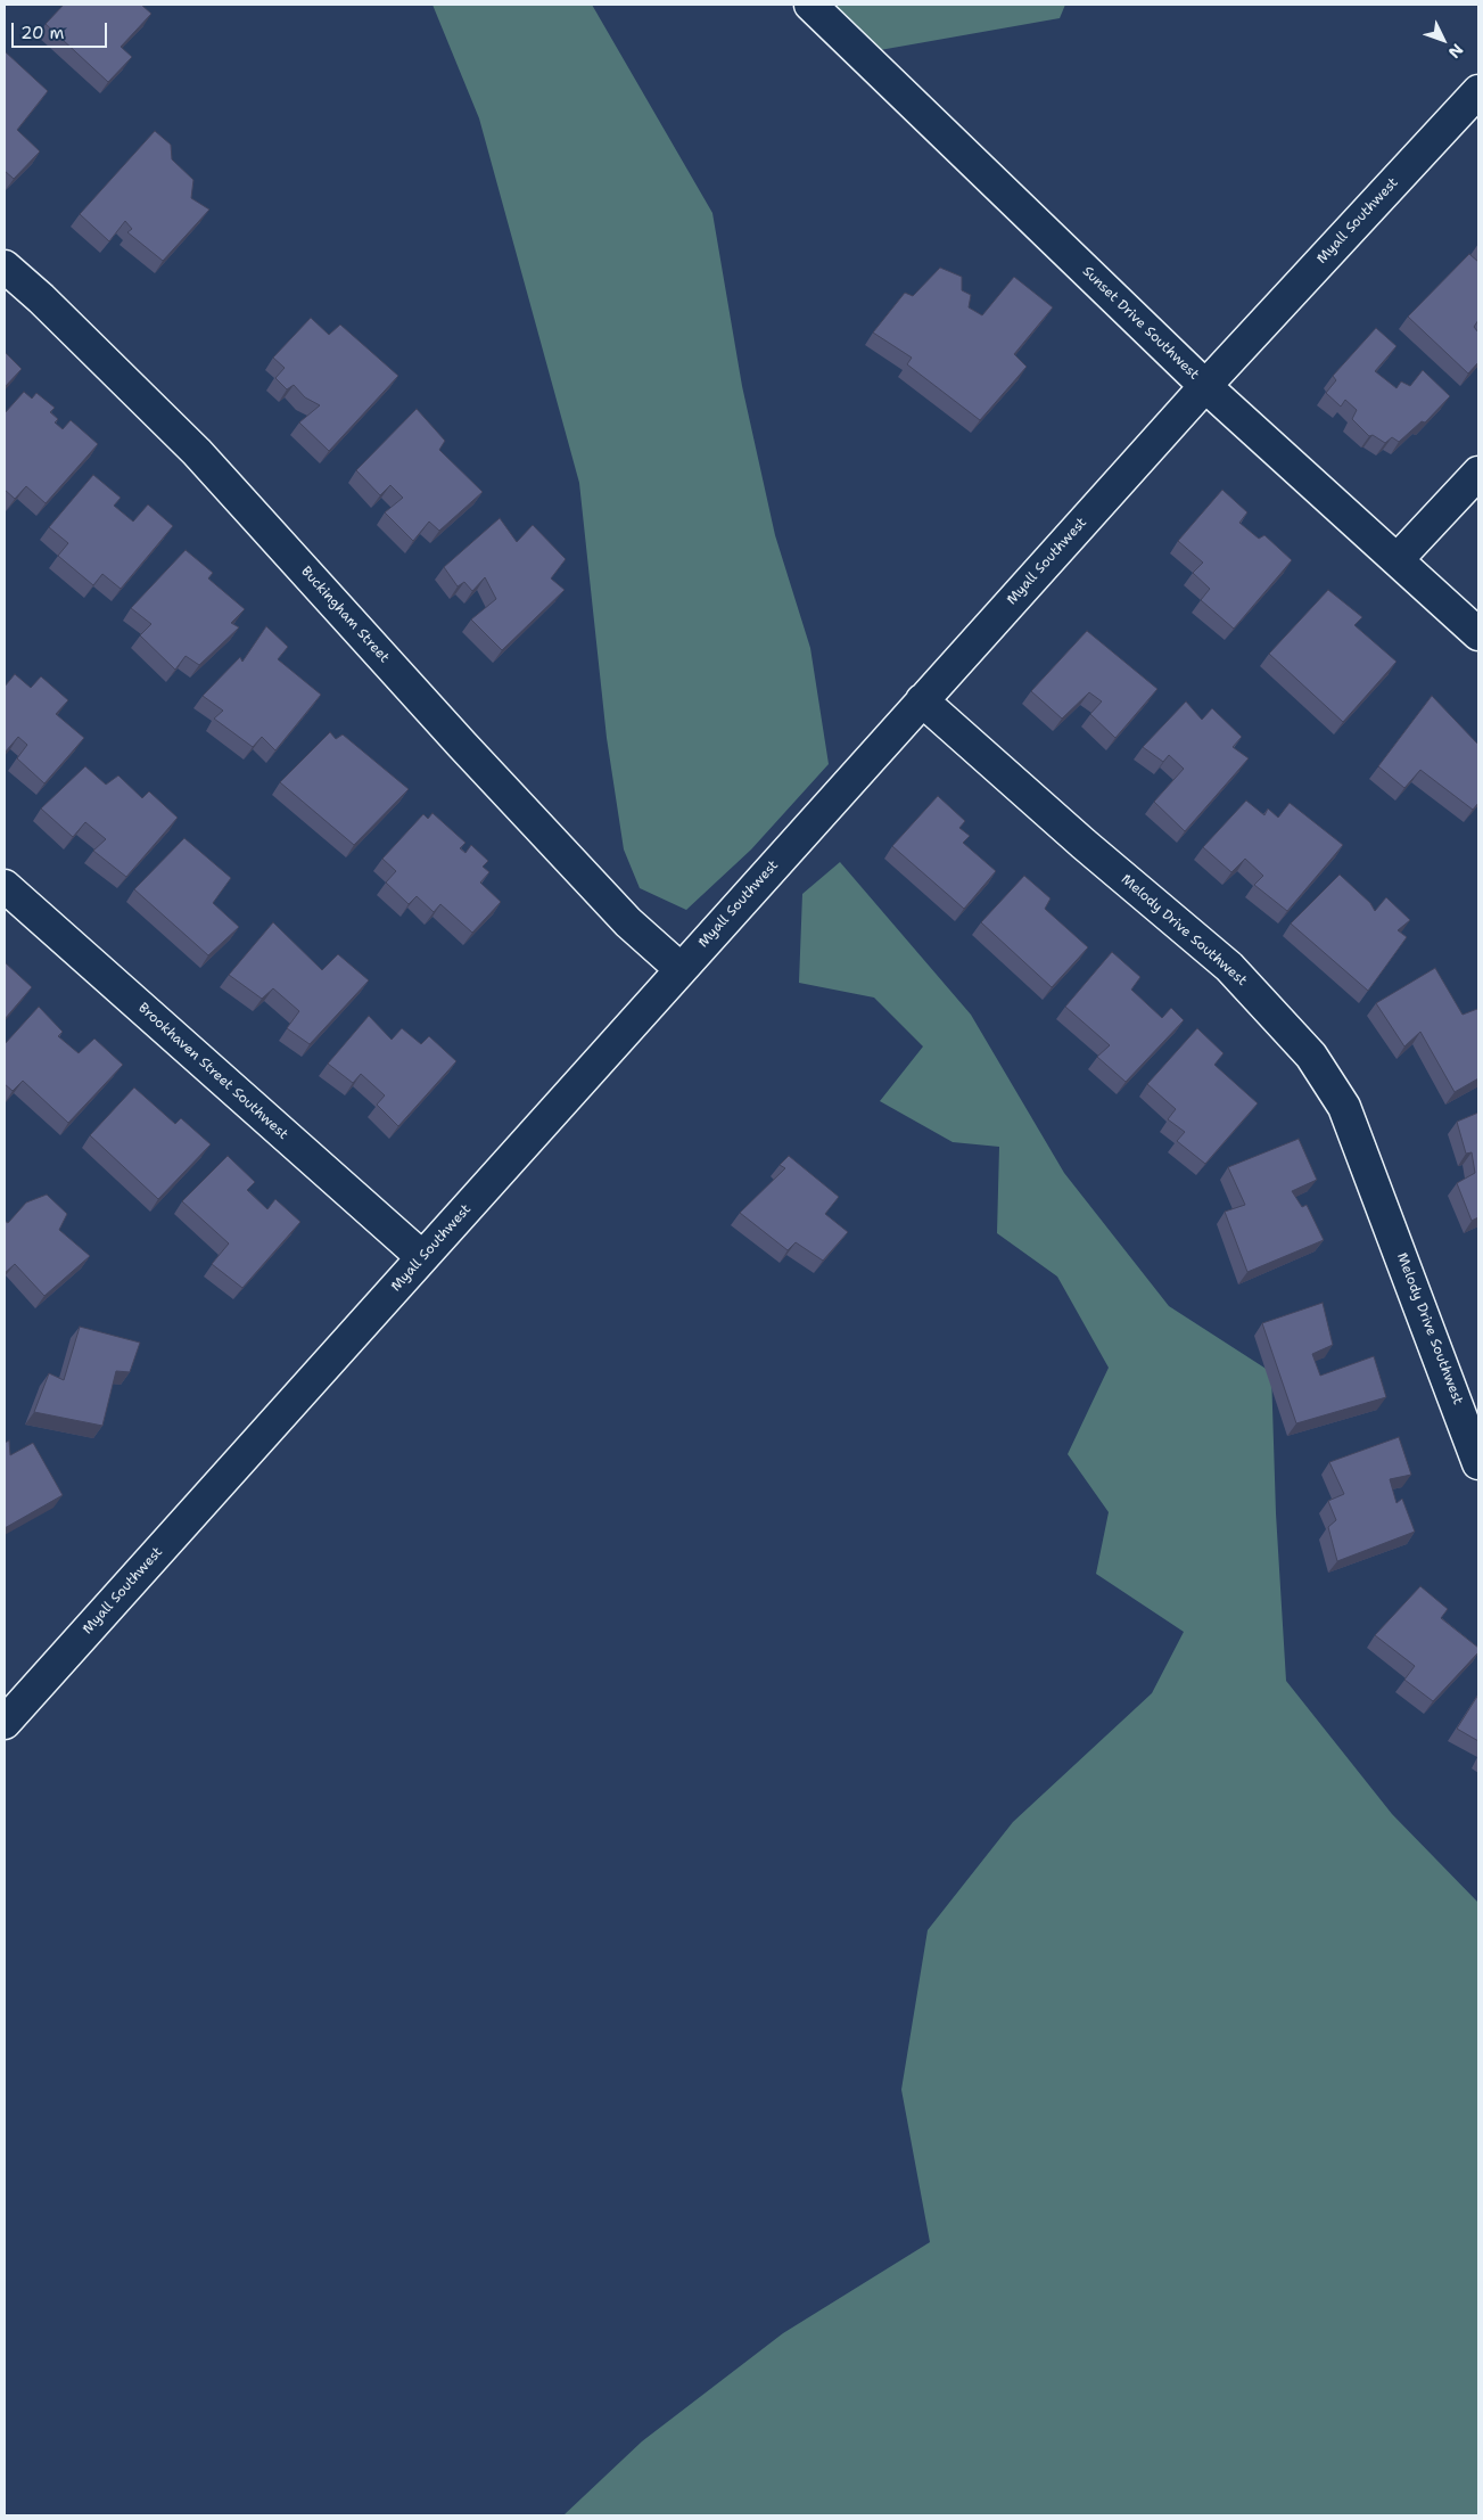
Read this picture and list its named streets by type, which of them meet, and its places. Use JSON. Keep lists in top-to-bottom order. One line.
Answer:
{"streets":{"street":["Myall Southwest","Sunset Drive Southwest","Buckingham Street","Melody Drive Southwest","Brookhaven Street Southwest"]},"crossings":[["Myall Southwest","Sunset Drive Southwest"],["Myall Southwest","Buckingham Street"],["Myall Southwest","Melody Drive Southwest"],["Myall Southwest","Brookhaven Street Southwest"]],"scale_bar":"20 m","north":"bottom right"}
